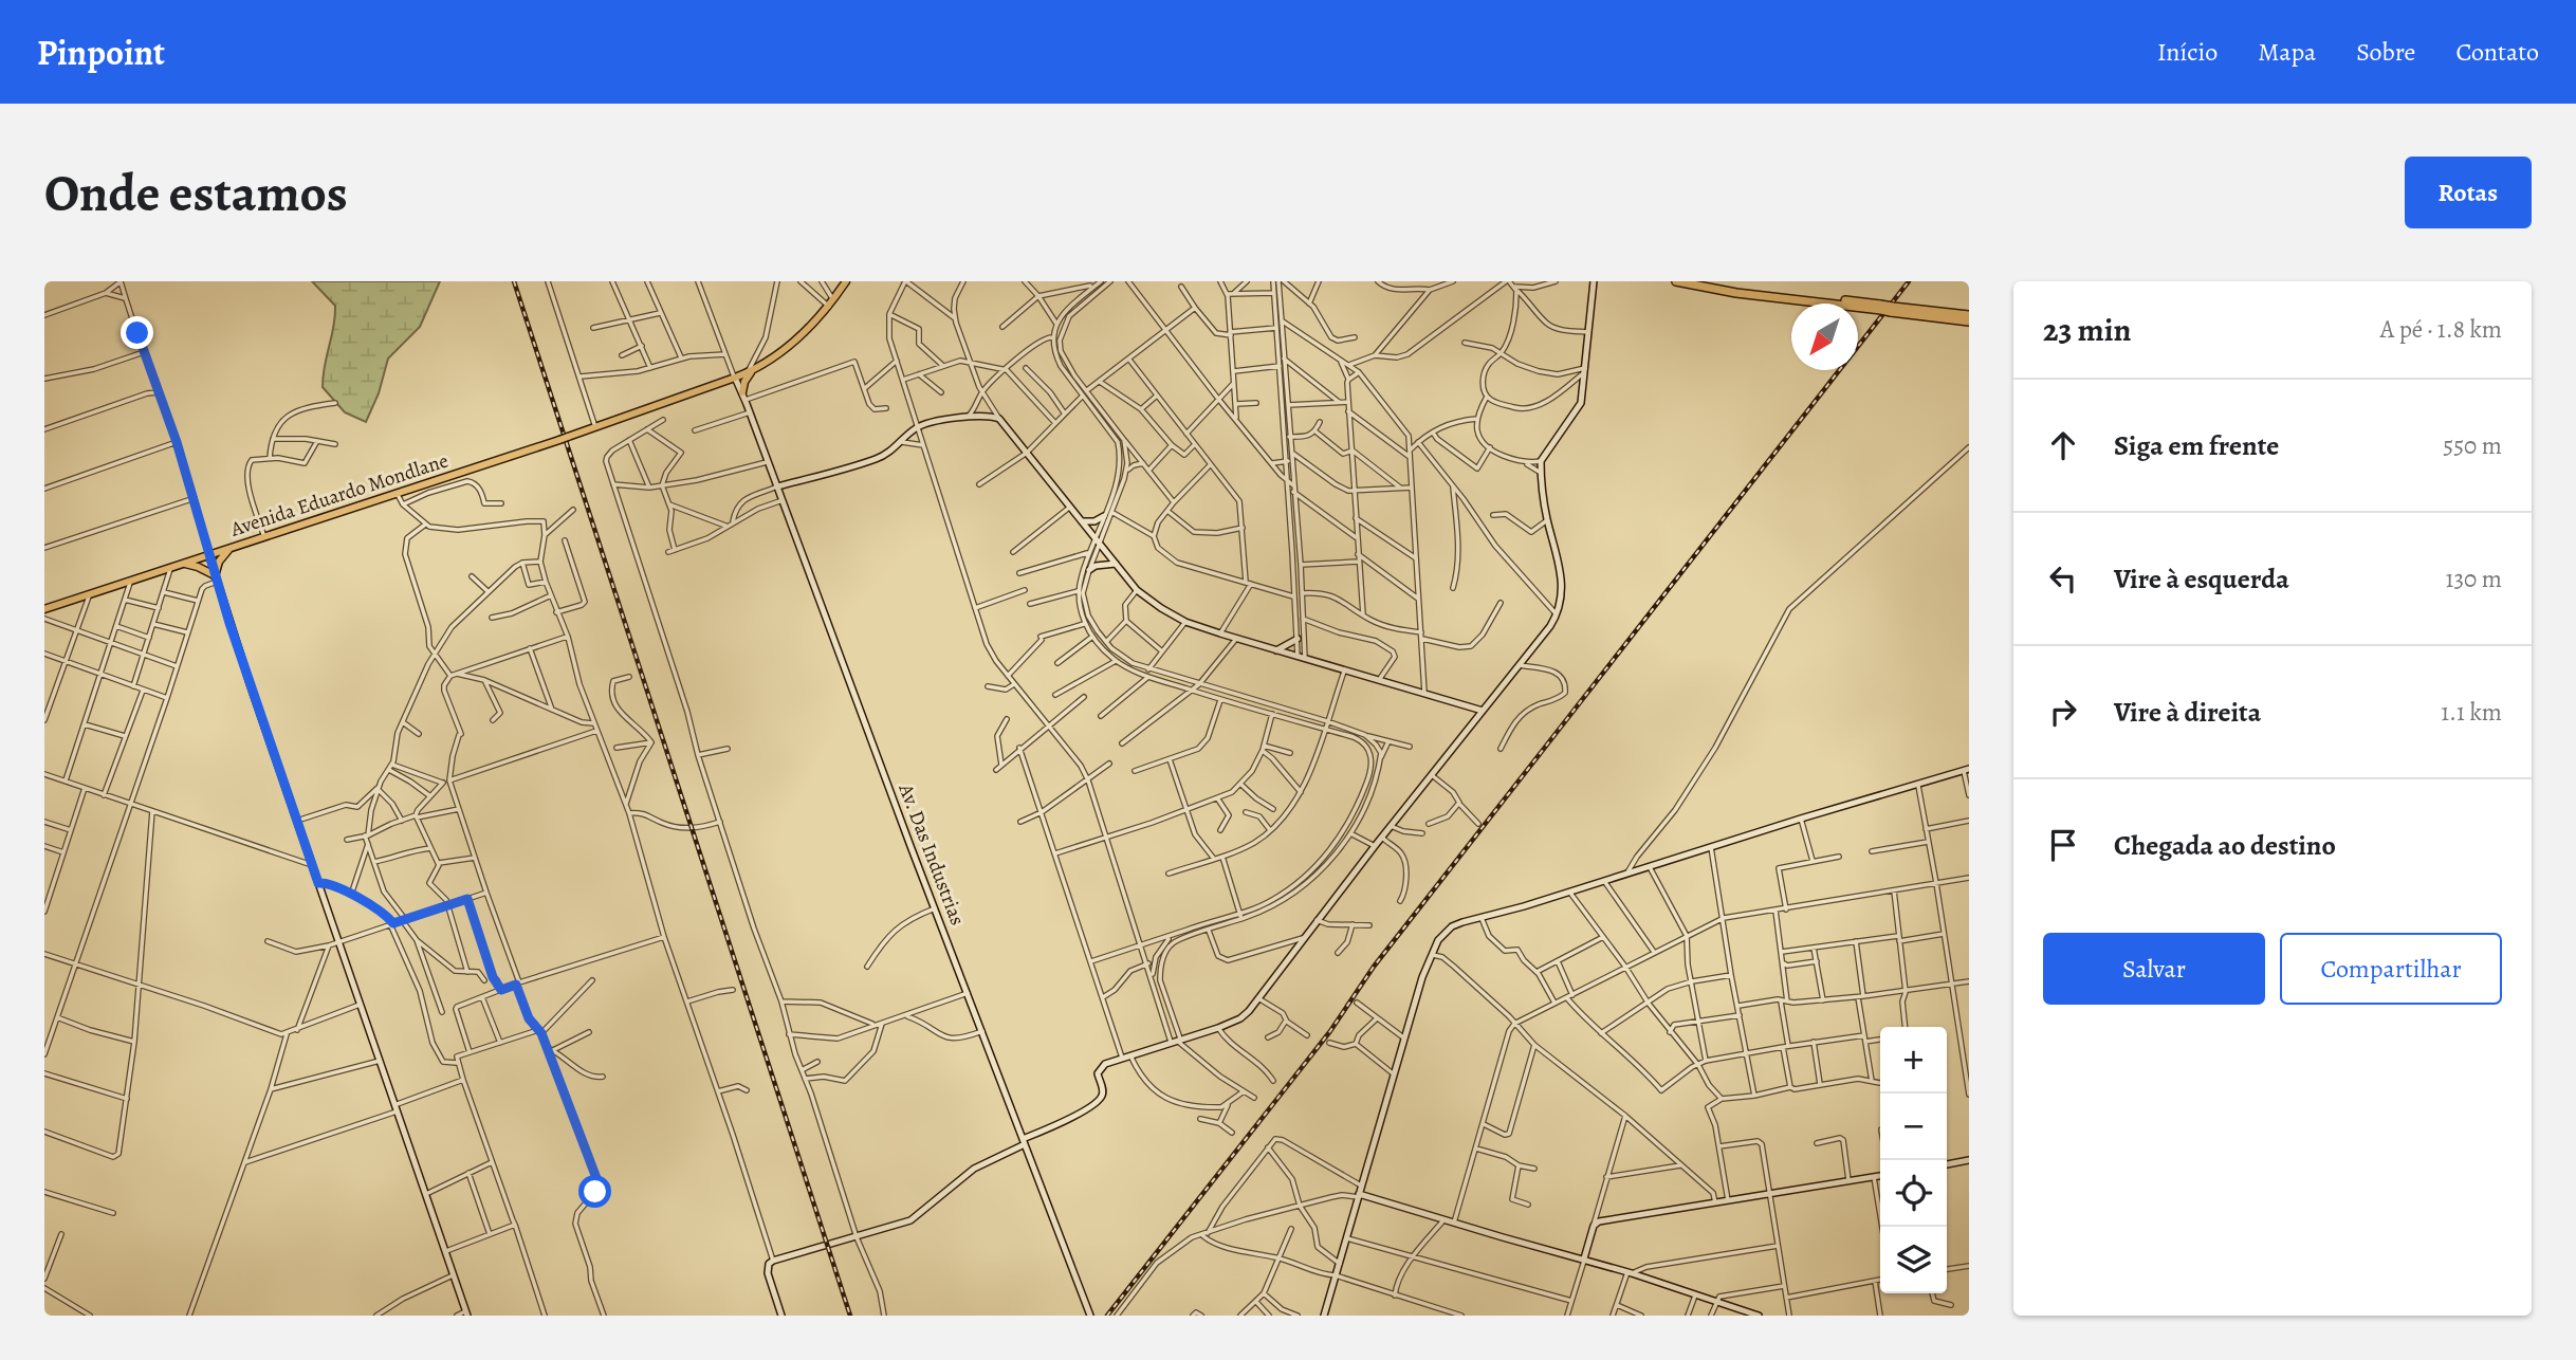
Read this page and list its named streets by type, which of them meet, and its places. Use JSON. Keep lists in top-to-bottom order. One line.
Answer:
{"streets":{"main road":["Avenida Eduardo Mondlane"],"street":["Av. Das Industrias"]},"crossings":[["Avenida Eduardo Mondlane","Av. Das Industrias"]],"north":"bottom left","page":{"header":"Pinpoint","nav":["Início","Mapa","Sobre","Contato"],"buttons":["Rotas",["Salvar","Compartilhar"]],"title":"Onde estamos","heading":["23 min","A pé · 1.8 km"],"list":[["Siga em frente","550 m"],["Vire à esquerda","130 m"],["Vire à direita","1.1 km"],"Chegada ao destino"],"map_buttons":["+","−"]}}
